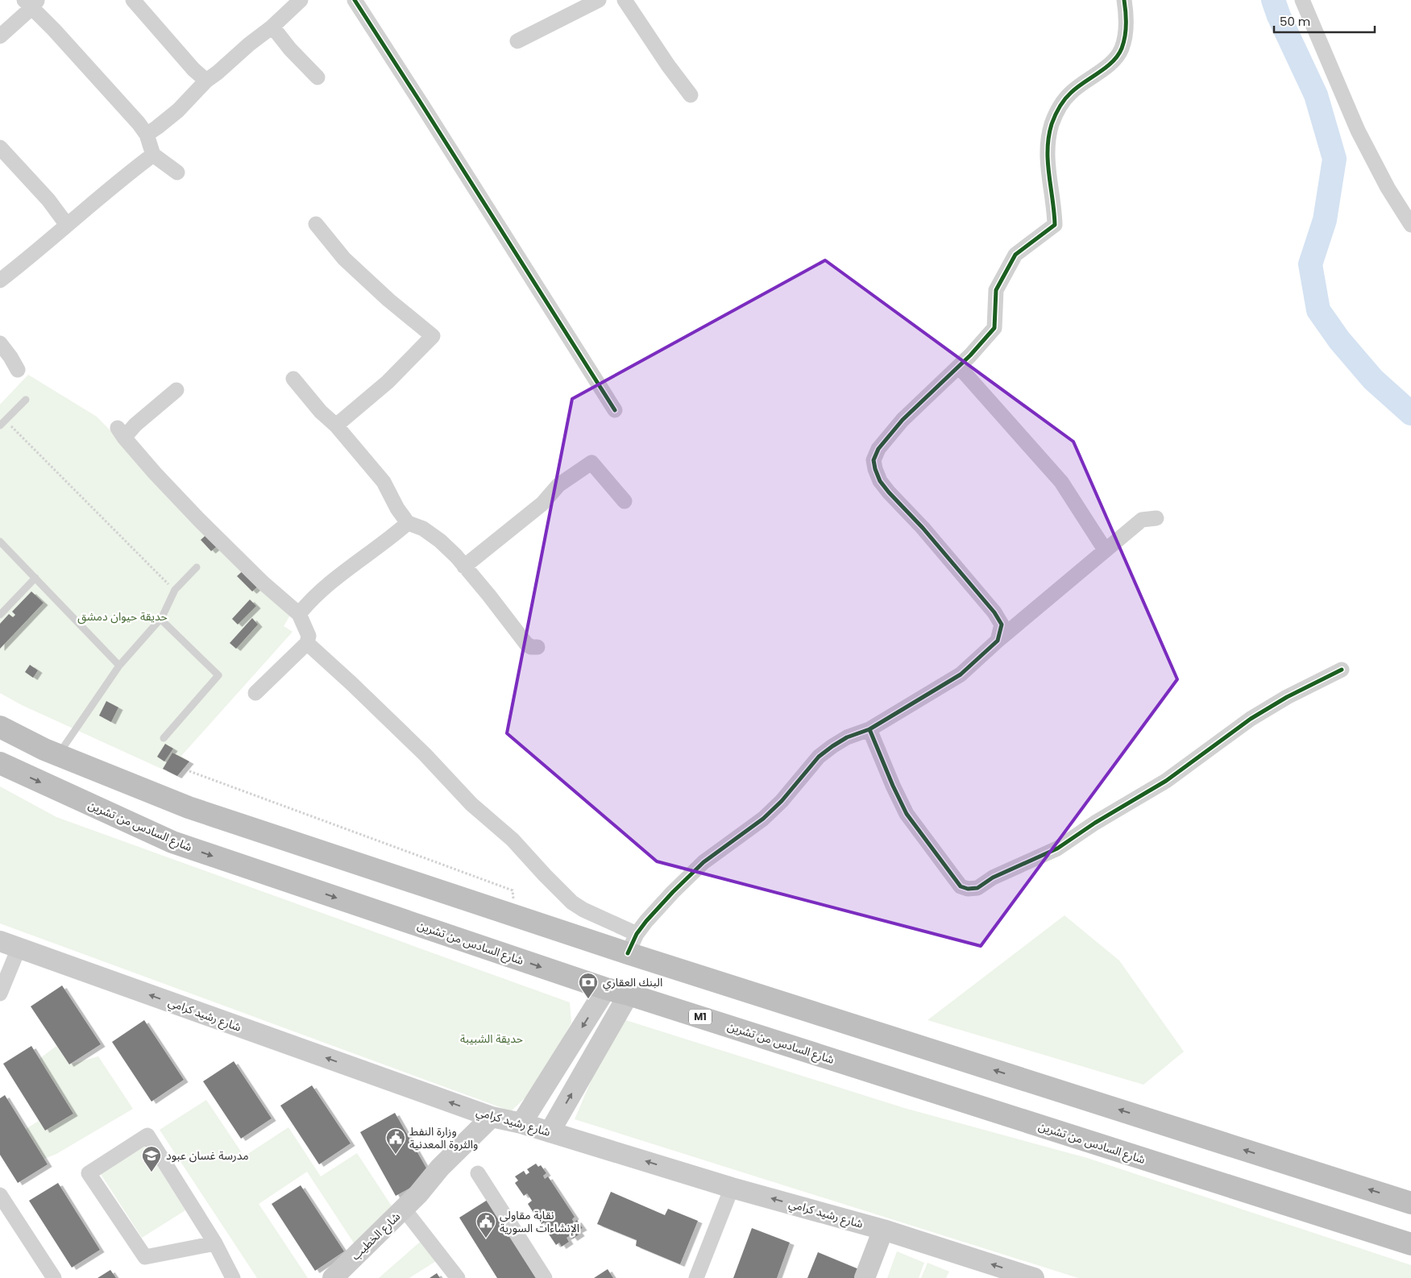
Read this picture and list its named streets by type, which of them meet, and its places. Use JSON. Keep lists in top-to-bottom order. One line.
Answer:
{"streets":{"highway":["شارع السادس من تشرين","M1"],"main road":["شارع رشيد كرامي","شارع الخطيب"]},"crossings":[["شارع رشيد كرامي","شارع الخطيب"]],"one_way":["شارع رشيد كرامي"],"parks":["حديقة حيوان دمشق","حديقة الشبيبة"],"places":{"bank":["البنك العقاري"],"public building":["وزارة النفط والثروة المعدنية","نقابة مقاولي الإنشاءات السورية"],"school or university":["مدرسة غسان عبود"]},"scale_bar":"50 m"}
